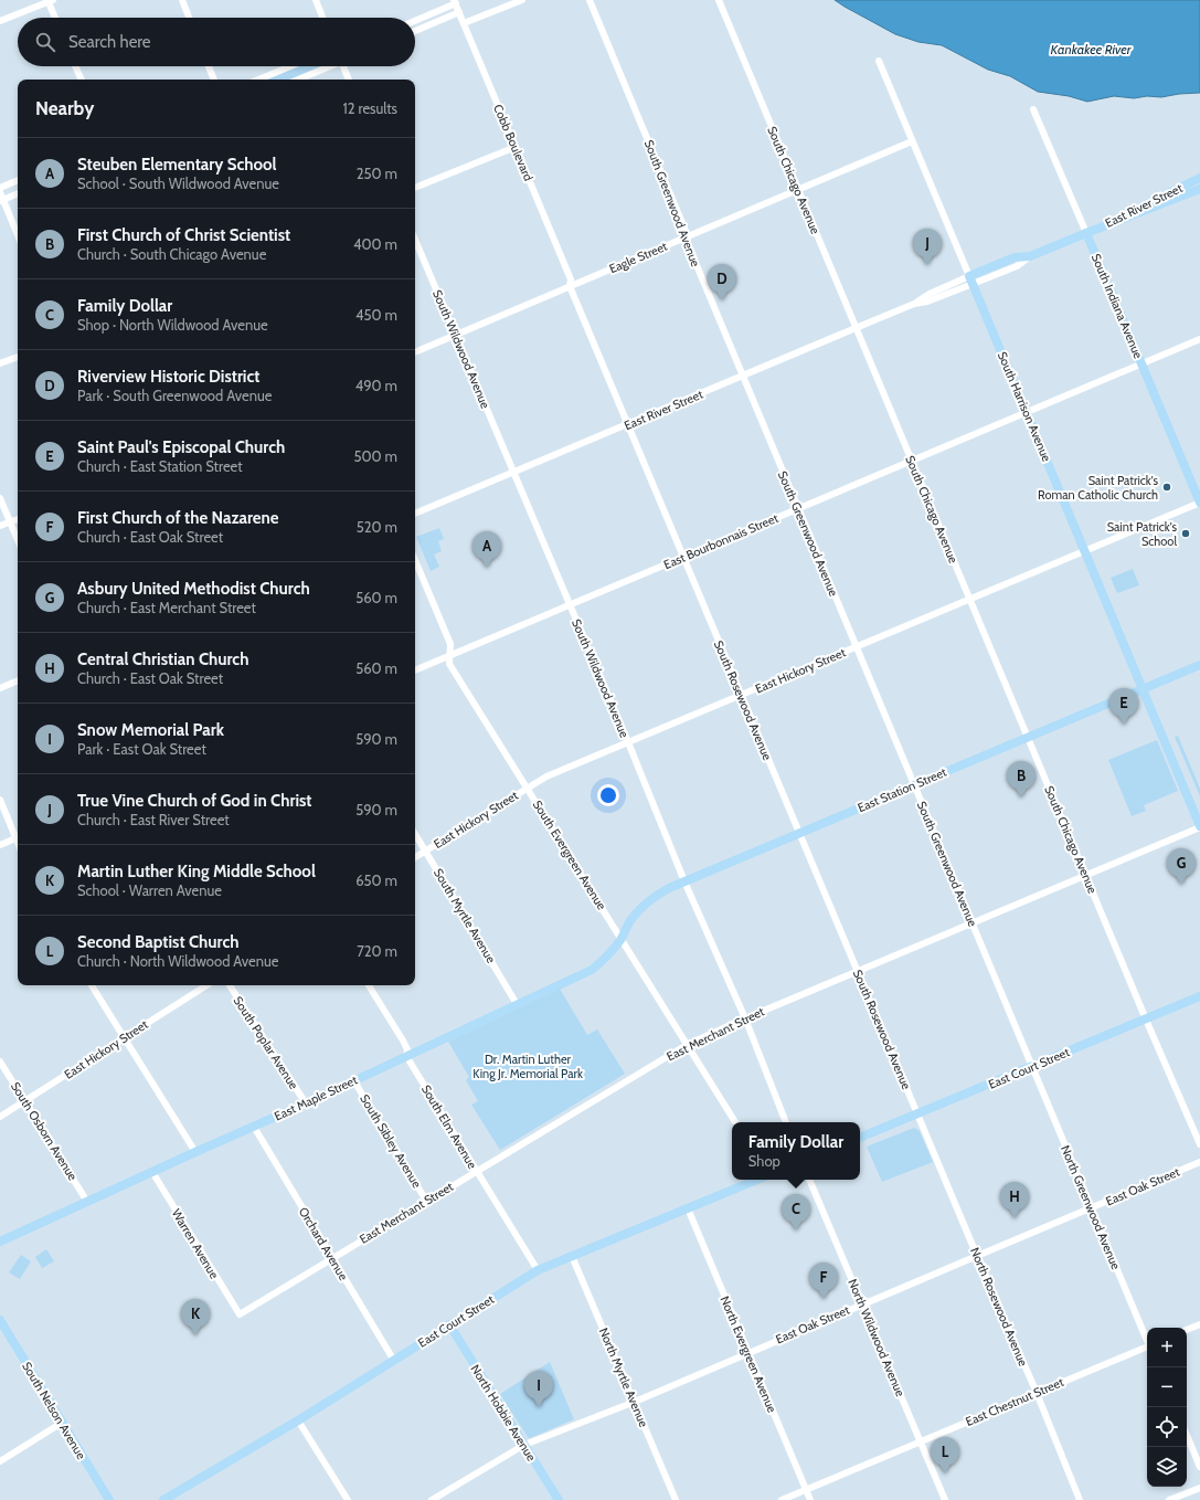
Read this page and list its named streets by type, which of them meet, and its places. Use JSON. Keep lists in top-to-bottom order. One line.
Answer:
{"streets":{"main road":["East River Street","South Indiana Avenue","South Harrison Avenue","East Station Street","East Court Street","East Maple Street","South Nelson Avenue","North Hobbie Avenue"],"street":["Cobb Boulevard","South Chicago Avenue","South Greenwood Avenue","Eagle Street","South Wildwood Avenue","East Bourbonnais Street","East Hickory Street","South Rosewood Avenue","South Evergreen Avenue","South Myrtle Avenue","East Merchant Street","South Poplar Avenue","South Elm Avenue","South Osborn Avenue","South Sibley Avenue","East Oak Street","North Greenwood Avenue","Warren Avenue","Orchard Avenue","North Rosewood Avenue","North Wildwood Avenue","North Evergreen Avenue","North Myrtle Avenue","East Chestnut Street"]},"crossings":[["Cobb Boulevard","Eagle Street"],["Cobb Boulevard","South Rosewood Avenue"],["South Chicago Avenue","East River Street"],["South Chicago Avenue","Eagle Street"],["South Chicago Avenue","East Bourbonnais Street"],["South Chicago Avenue","East Hickory Street"],["South Chicago Avenue","East Station Street"],["South Chicago Avenue","East Merchant Street"],["South Chicago Avenue","East Court Street"],["South Greenwood Avenue","East River Street"],["South Greenwood Avenue","Eagle Street"],["South Greenwood Avenue","East Bourbonnais Street"],["South Greenwood Avenue","East Hickory Street"],["South Greenwood Avenue","East Station Street"],["South Greenwood Avenue","East Merchant Street"],["South Greenwood Avenue","East Court Street"],["South Greenwood Avenue","North Greenwood Avenue"],["East River Street","South Indiana Avenue"],["East River Street","South Wildwood Avenue"],["East River Street","South Harrison Avenue"],["East River Street","South Rosewood Avenue"],["Eagle Street","South Wildwood Avenue"],["Eagle Street","South Harrison Avenue"],["Eagle Street","South Rosewood Avenue"],["South Indiana Avenue","East Bourbonnais Street"],["South Indiana Avenue","East Hickory Street"],["South Wildwood Avenue","East Bourbonnais Street"],["South Wildwood Avenue","East Hickory Street"],["South Wildwood Avenue","East Station Street"],["South Wildwood Avenue","East Merchant Street"],["South Harrison Avenue","East Bourbonnais Street"],["South Harrison Avenue","East Hickory Street"],["South Harrison Avenue","East Station Street"],["South Harrison Avenue","East Merchant Street"],["East Bourbonnais Street","South Rosewood Avenue"],["East Bourbonnais Street","South Evergreen Avenue"],["East Hickory Street","South Rosewood Avenue"],["East Hickory Street","South Evergreen Avenue"],["East Hickory Street","South Myrtle Avenue"],["East Hickory Street","South Osborn Avenue"],["South Rosewood Avenue","East Station Street"],["South Rosewood Avenue","East Merchant Street"],["South Rosewood Avenue","East Court Street"],["South Rosewood Avenue","North Rosewood Avenue"],["East Station Street","South Evergreen Avenue"],["East Station Street","East Maple Street"],["South Evergreen Avenue","East Merchant Street"],["South Evergreen Avenue","East Maple Street"],["South Myrtle Avenue","East Maple Street"],["East Merchant Street","South Elm Avenue"],["East Merchant Street","South Sibley Avenue"],["East Merchant Street","Warren Avenue"],["East Merchant Street","Orchard Avenue"],["South Poplar Avenue","East Maple Street"],["East Court Street","South Elm Avenue"],["East Court Street","North Greenwood Avenue"],["East Court Street","Orchard Avenue"],["East Court Street","North Rosewood Avenue"],["East Court Street","North Evergreen Avenue"],["East Court Street","North Myrtle Avenue"],["East Court Street","North Hobbie Avenue"],["East Maple Street","South Elm Avenue"],["East Maple Street","South Osborn Avenue"],["East Maple Street","South Sibley Avenue"],["East Maple Street","Warren Avenue"],["East Maple Street","Orchard Avenue"],["East Oak Street","North Greenwood Avenue"],["East Oak Street","North Rosewood Avenue"],["East Oak Street","North Wildwood Avenue"],["East Oak Street","North Evergreen Avenue"],["East Oak Street","North Myrtle Avenue"],["East Oak Street","North Hobbie Avenue"],["North Rosewood Avenue","East Chestnut Street"],["North Wildwood Avenue","East Chestnut Street"],["North Evergreen Avenue","East Chestnut Street"]],"water":["Kankakee River"],"parks":["Dr. Martin Luther King Jr. Memorial Park"],"places":["Saint Patrick's Roman Catholic Church","Saint Patrick's School"],"page":{"search":"Search here","heading":["Nearby","12 results"],"list":[{"mark":"A","name":"Steuben Elementary School","note":"School · South Wildwood Avenue","value":"250 m"},{"mark":"B","name":"First Church of Christ Scientist","note":"Church · South Chicago Avenue","value":"400 m"},{"mark":"C","name":"Family Dollar","note":"Shop · North Wildwood Avenue","value":"450 m"},{"mark":"D","name":"Riverview Historic District","note":"Park · South Greenwood Avenue","value":"490 m"},{"mark":"E","name":"Saint Paul's Episcopal Church","note":"Church · East Station Street","value":"500 m"},{"mark":"F","name":"First Church of the Nazarene","note":"Church · East Oak Street","value":"520 m"},{"mark":"G","name":"Asbury United Methodist Church","note":"Church · East Merchant Street","value":"560 m"},{"mark":"H","name":"Central Christian Church","note":"Church · East Oak Street","value":"560 m"},{"mark":"I","name":"Snow Memorial Park","note":"Park · East Oak Street","value":"590 m"},{"mark":"J","name":"True Vine Church of God in Christ","note":"Church · East River Street","value":"590 m"},{"mark":"K","name":"Martin Luther King Middle School","note":"School · Warren Avenue","value":"650 m"},{"mark":"L","name":"Second Baptist Church","note":"Church · North Wildwood Avenue","value":"720 m"}],"pins":["J","D","A","E","B","G","H","C","F","K","I","L"],"popup":["Family Dollar","Shop"],"map_buttons":["+","−"]}}
